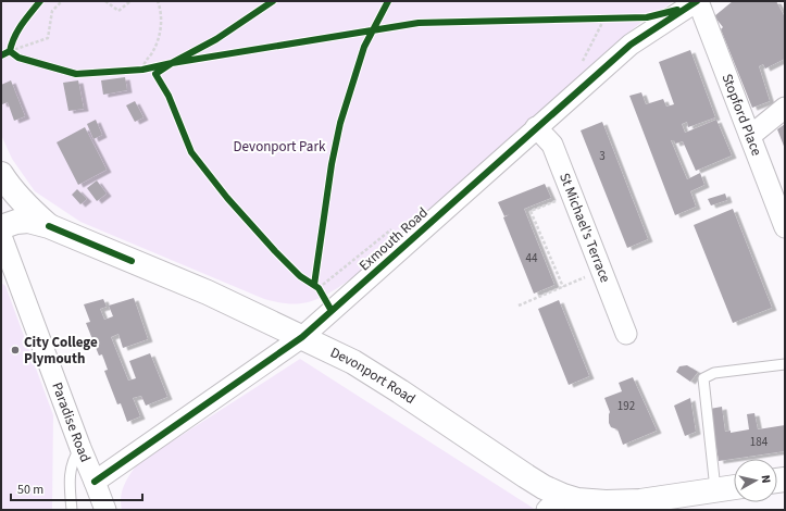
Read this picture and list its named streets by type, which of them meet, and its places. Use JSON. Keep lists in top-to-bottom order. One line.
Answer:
{"streets":{"street":["Stopford Place","St Michael's Terrace","Exmouth Road","Devonport Road","Paradise Road"]},"crossings":[["Stopford Place","Exmouth Road"],["St Michael's Terrace","Exmouth Road"],["Exmouth Road","Devonport Road"],["Exmouth Road","Paradise Road"]],"parks":["Devonport Park"],"places":["City College Plymouth"],"house_numbers":["3","44","192","184"],"scale_bar":"50 m","north":"right"}
